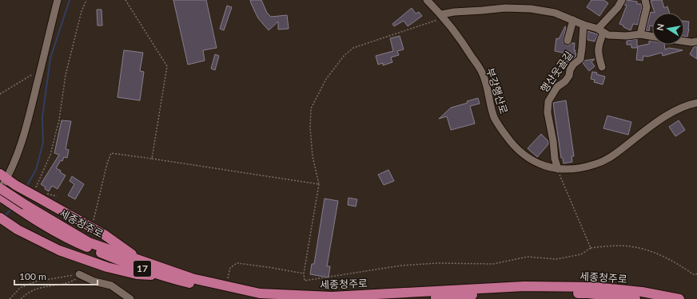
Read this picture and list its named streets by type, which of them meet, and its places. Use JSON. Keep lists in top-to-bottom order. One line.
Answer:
{"streets":{"highway":["세종청주로","17"],"street":["행산웃골길","부강행산로"]},"crossings":[["행산웃골길","부강행산로"],["세종청주로","17"]],"scale_bar":"100 m","north":"left"}
